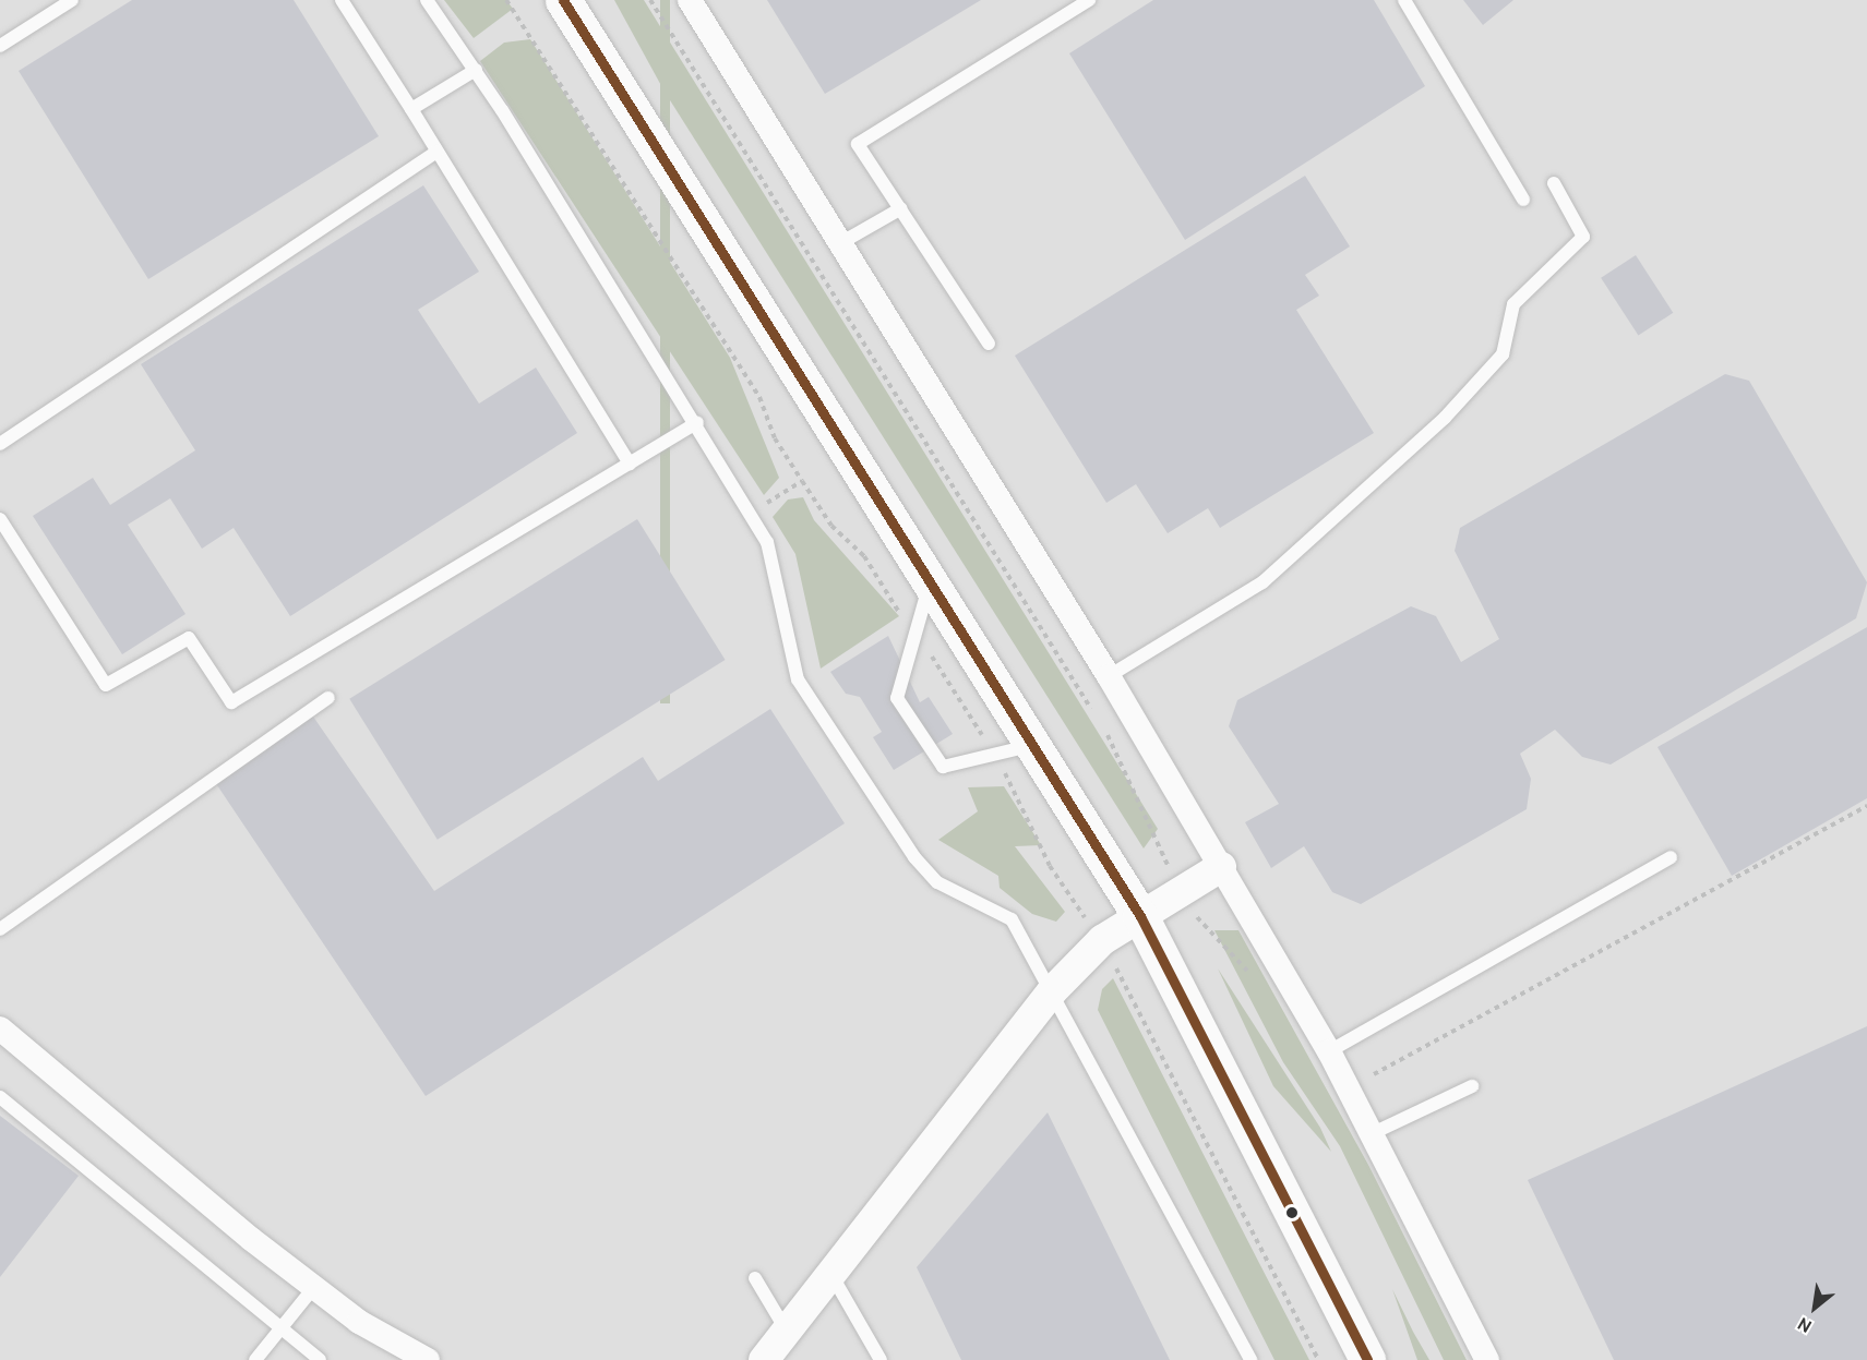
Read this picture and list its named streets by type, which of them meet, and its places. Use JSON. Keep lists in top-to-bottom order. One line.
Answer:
{"north":"bottom left"}
